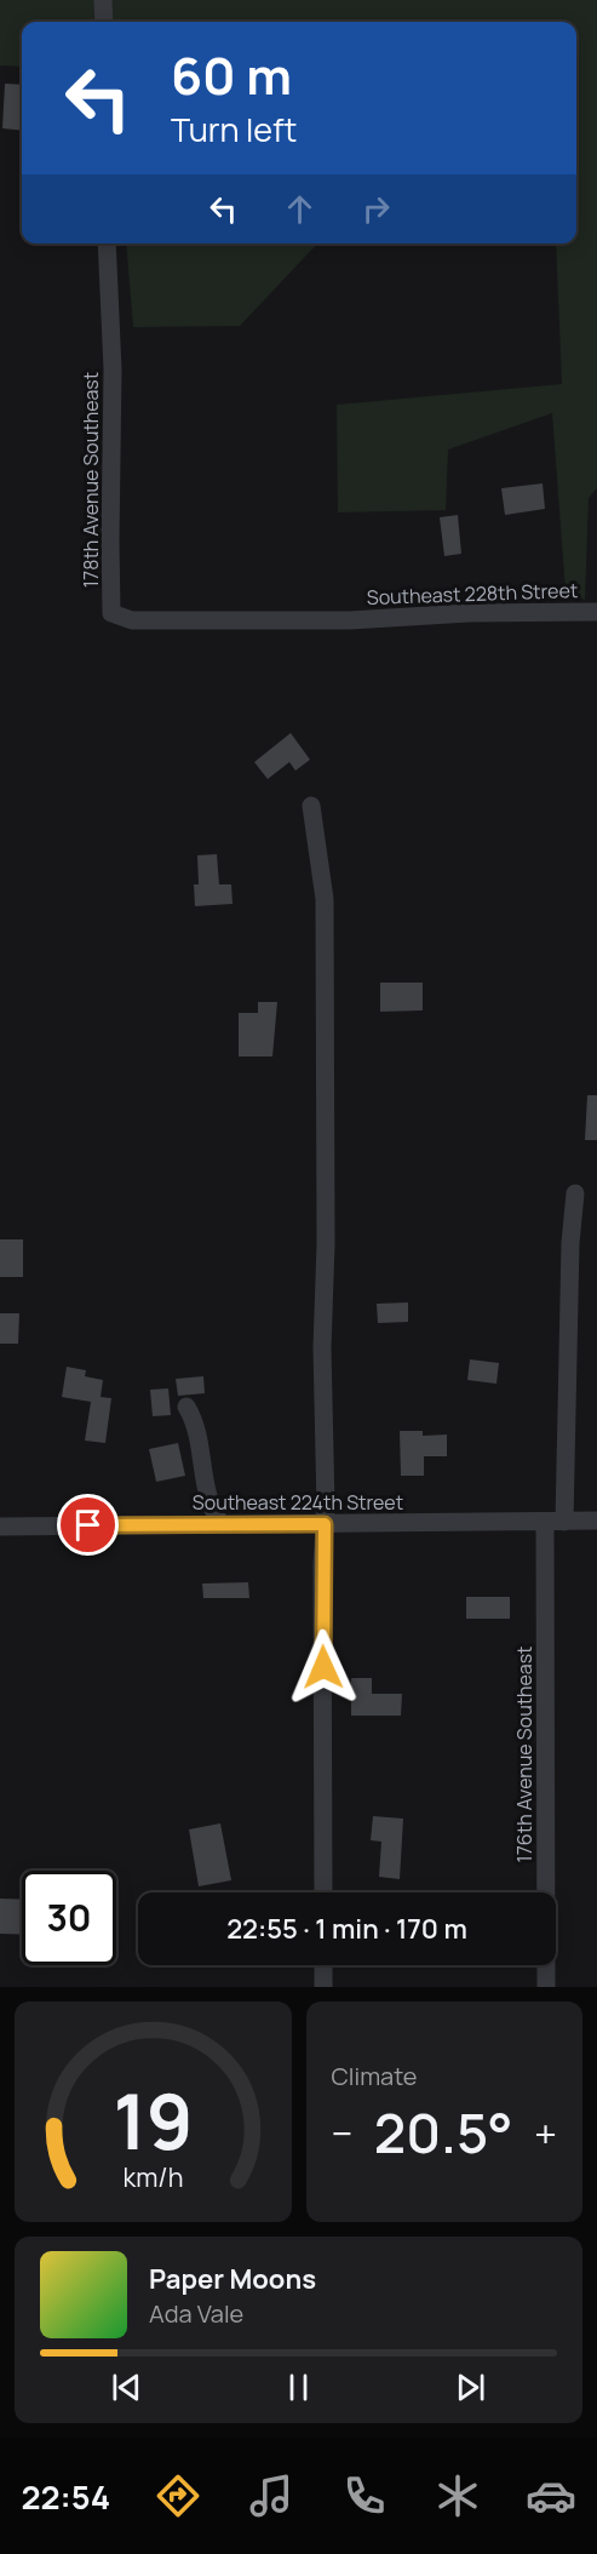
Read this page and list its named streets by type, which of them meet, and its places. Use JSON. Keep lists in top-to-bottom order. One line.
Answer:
{"streets":{"street":["178th Avenue Southeast","Southeast 228th Street","Southeast 224th Street","176th Avenue Southeast"]},"crossings":[["178th Avenue Southeast","Southeast 228th Street"],["Southeast 224th Street","176th Avenue Southeast"]],"page":{"turn":["60 m","Turn left"],"limit":"30","trip":"22:55 · 1 min · 170 m","tile":"Climate","heat":["−","20.5°","+"],"song":["Paper Moons","Ada Vale"],"tabs":"22:54","gauge":["19","km/h"]}}
